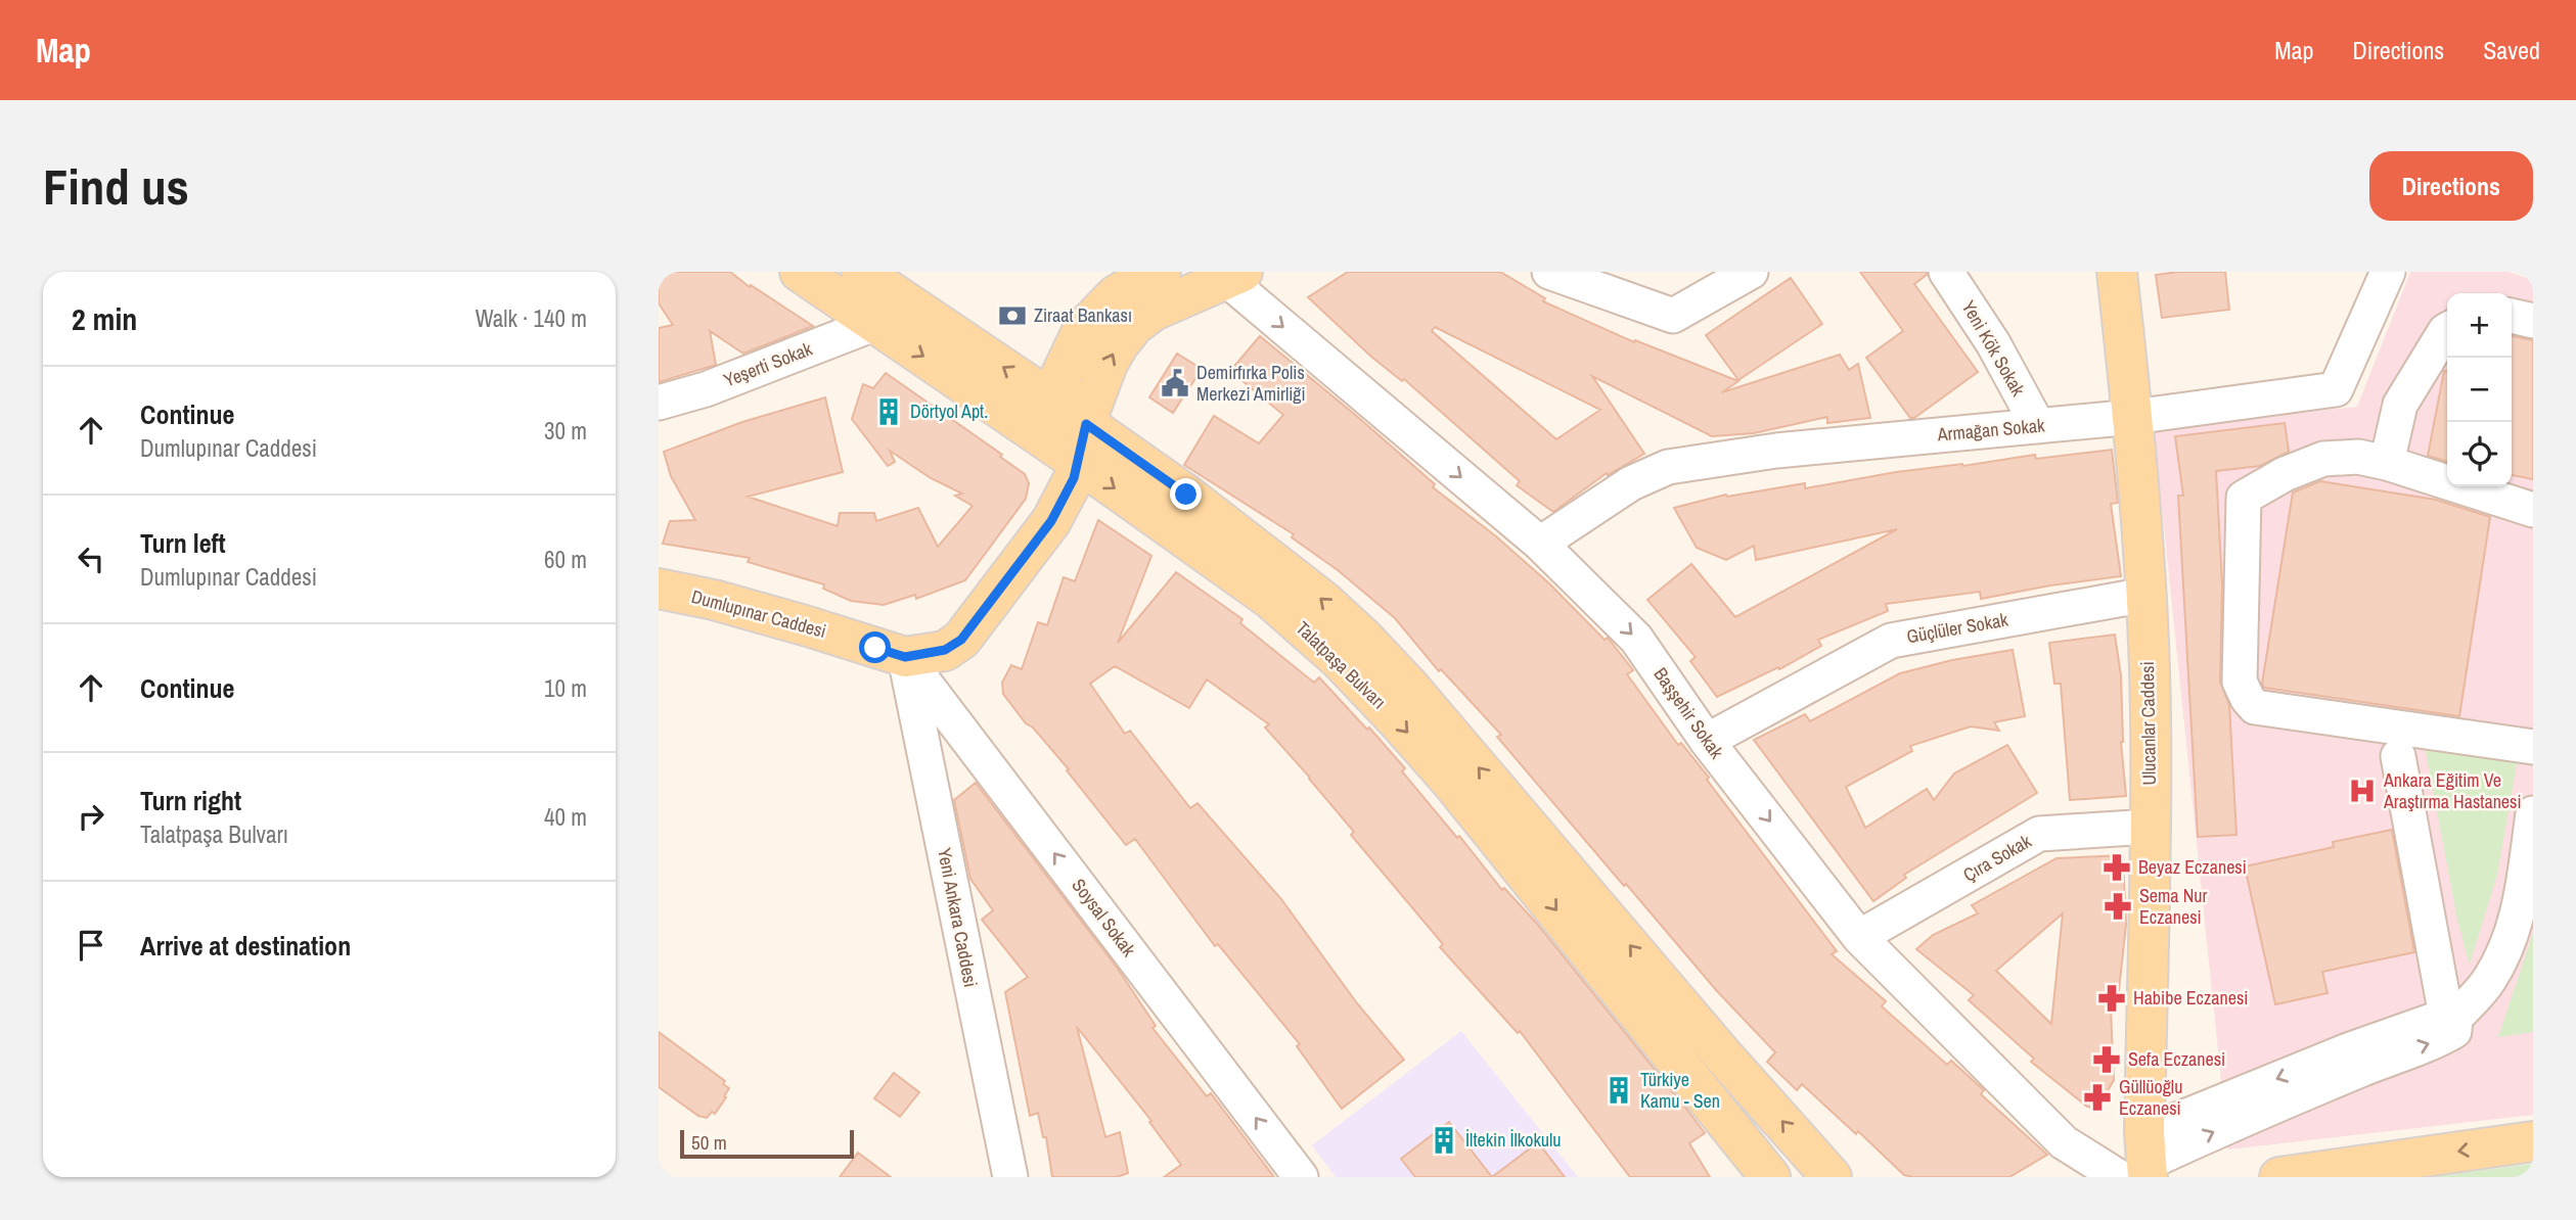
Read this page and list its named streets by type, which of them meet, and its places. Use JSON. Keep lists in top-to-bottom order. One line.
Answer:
{"streets":{"main road":["Dumlupınar Caddesi","Talatpaşa Bulvarı","Ulucanlar Caddesi"],"street":["Yeni Kök Sokak","Yeşerti Sokak","Armağan Sokak","Güçlüler Sokak","Başşehir Sokak","Çıra Sokak","Yeni Ankara Caddesi","Soysal Sokak"]},"crossings":[["Yeni Kök Sokak","Armağan Sokak"],["Yeşerti Sokak","Talatpaşa Bulvarı"],["Armağan Sokak","Başşehir Sokak"],["Armağan Sokak","Ulucanlar Caddesi"],["Dumlupınar Caddesi","Talatpaşa Bulvarı"],["Dumlupınar Caddesi","Yeni Ankara Caddesi"],["Dumlupınar Caddesi","Soysal Sokak"],["Güçlüler Sokak","Başşehir Sokak"],["Güçlüler Sokak","Ulucanlar Caddesi"],["Başşehir Sokak","Ulucanlar Caddesi"],["Başşehir Sokak","Çıra Sokak"],["Ulucanlar Caddesi","Çıra Sokak"],["Yeni Ankara Caddesi","Soysal Sokak"]],"one_way":["Başşehir Sokak","Soysal Sokak"],"places":{"bank":["Ziraat Bankası"],"public building":["Demirfırka Polis Merkezi Amirliği"],"building":["Dörtyol Apt.","Türkiye Kamu - Sen","İltekin İlkokulu"],"hospital":["Ankara Eğitim Ve Araştırma Hastanesi"],"pharmacy":["Beyaz Eczanesi","Sema Nur Eczanesi","Habibe Eczanesi","Sefa Eczanesi","Güllüoğlu Eczanesi"]},"scale_bar":"50 m","page":{"header":"Map","nav":["Map","Directions","Saved"],"buttons":"Directions","title":"Find us","heading":["2 min","Walk · 140 m"],"map_buttons":["+","−"],"list":[["Continue","Dumlupınar Caddesi","30 m"],["Turn left","Dumlupınar Caddesi","60 m"],["Continue","10 m"],["Turn right","Talatpaşa Bulvarı","40 m"],"Arrive at destination"],"scale":"50 m"}}
